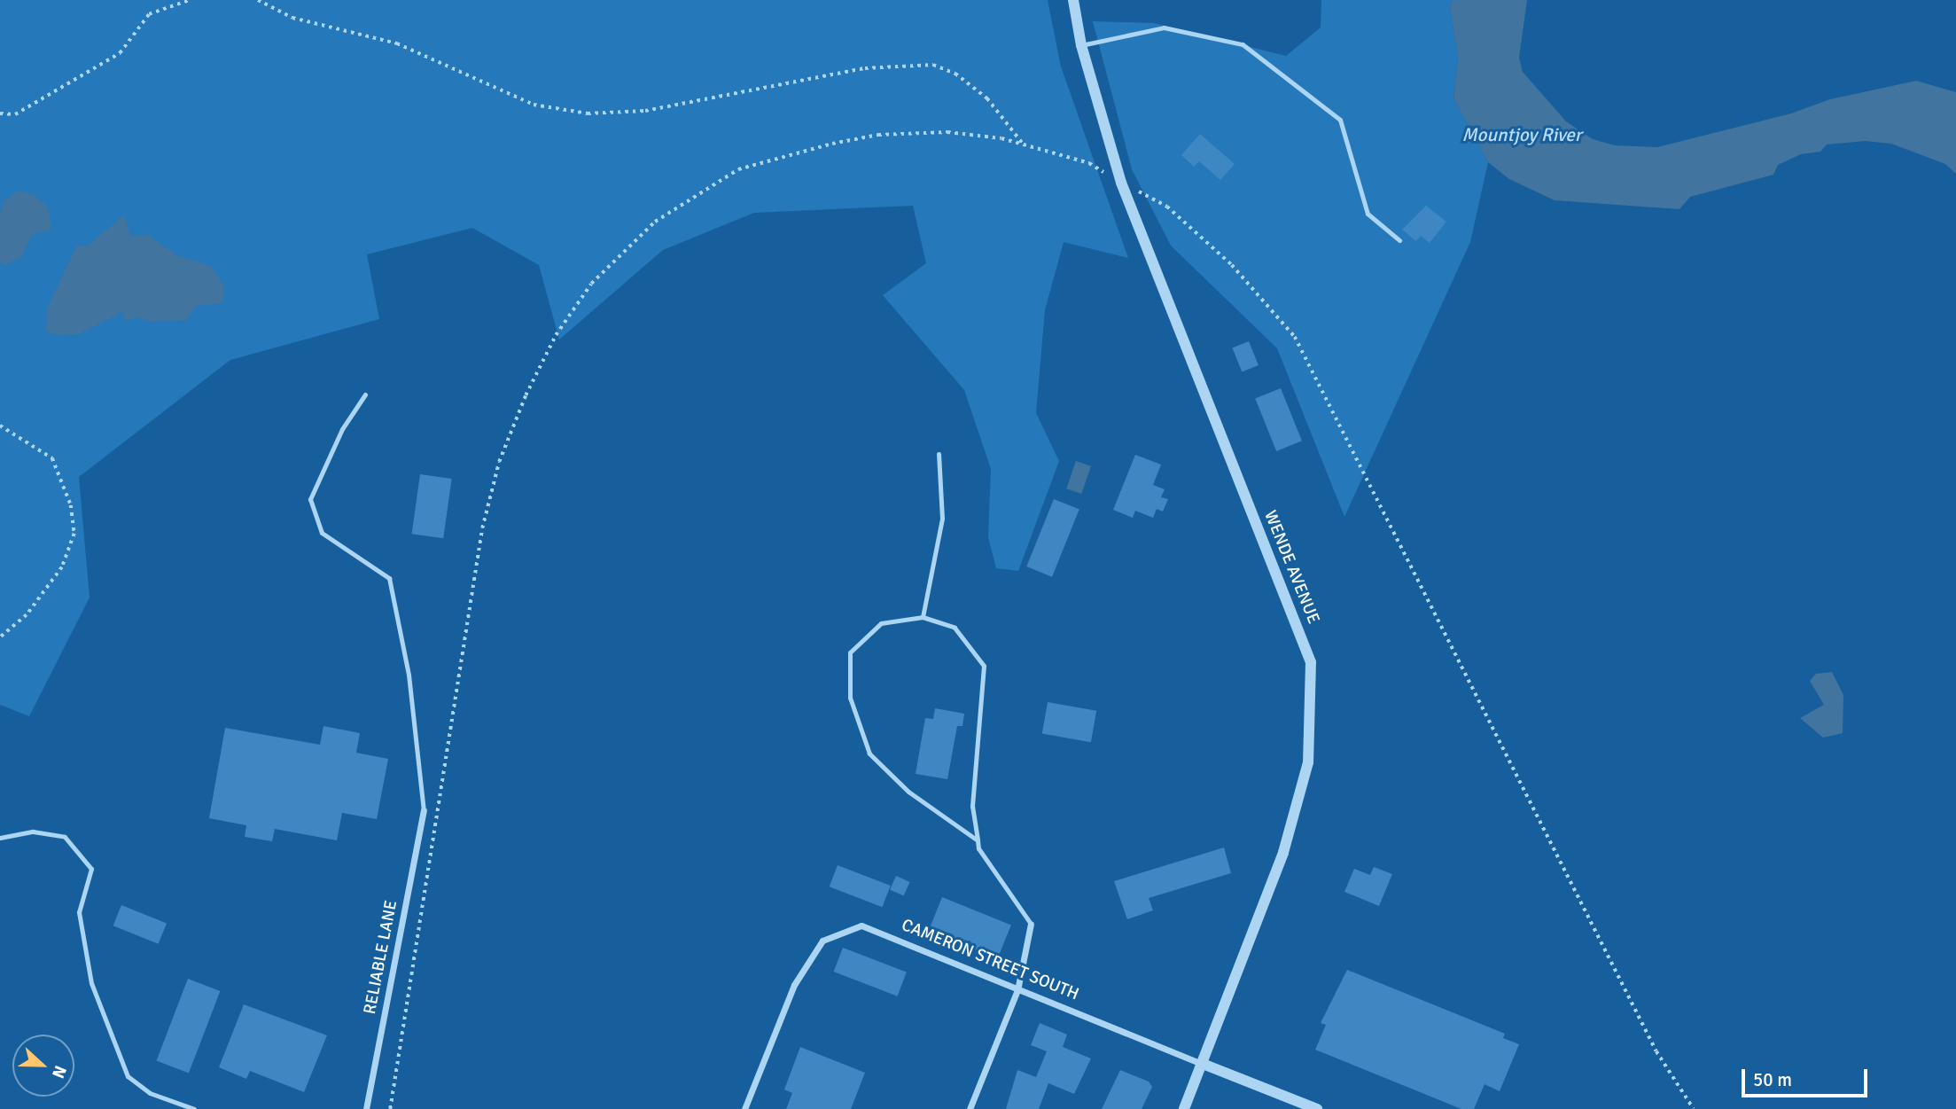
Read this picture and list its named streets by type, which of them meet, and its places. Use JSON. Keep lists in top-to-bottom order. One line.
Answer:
{"streets":{"street":["WENDE AVENUE","RELIABLE LANE","CAMERON STREET SOUTH"]},"crossings":[["WENDE AVENUE","CAMERON STREET SOUTH"]],"water":["Mountjoy River"],"scale_bar":"50 m","north":"right"}
